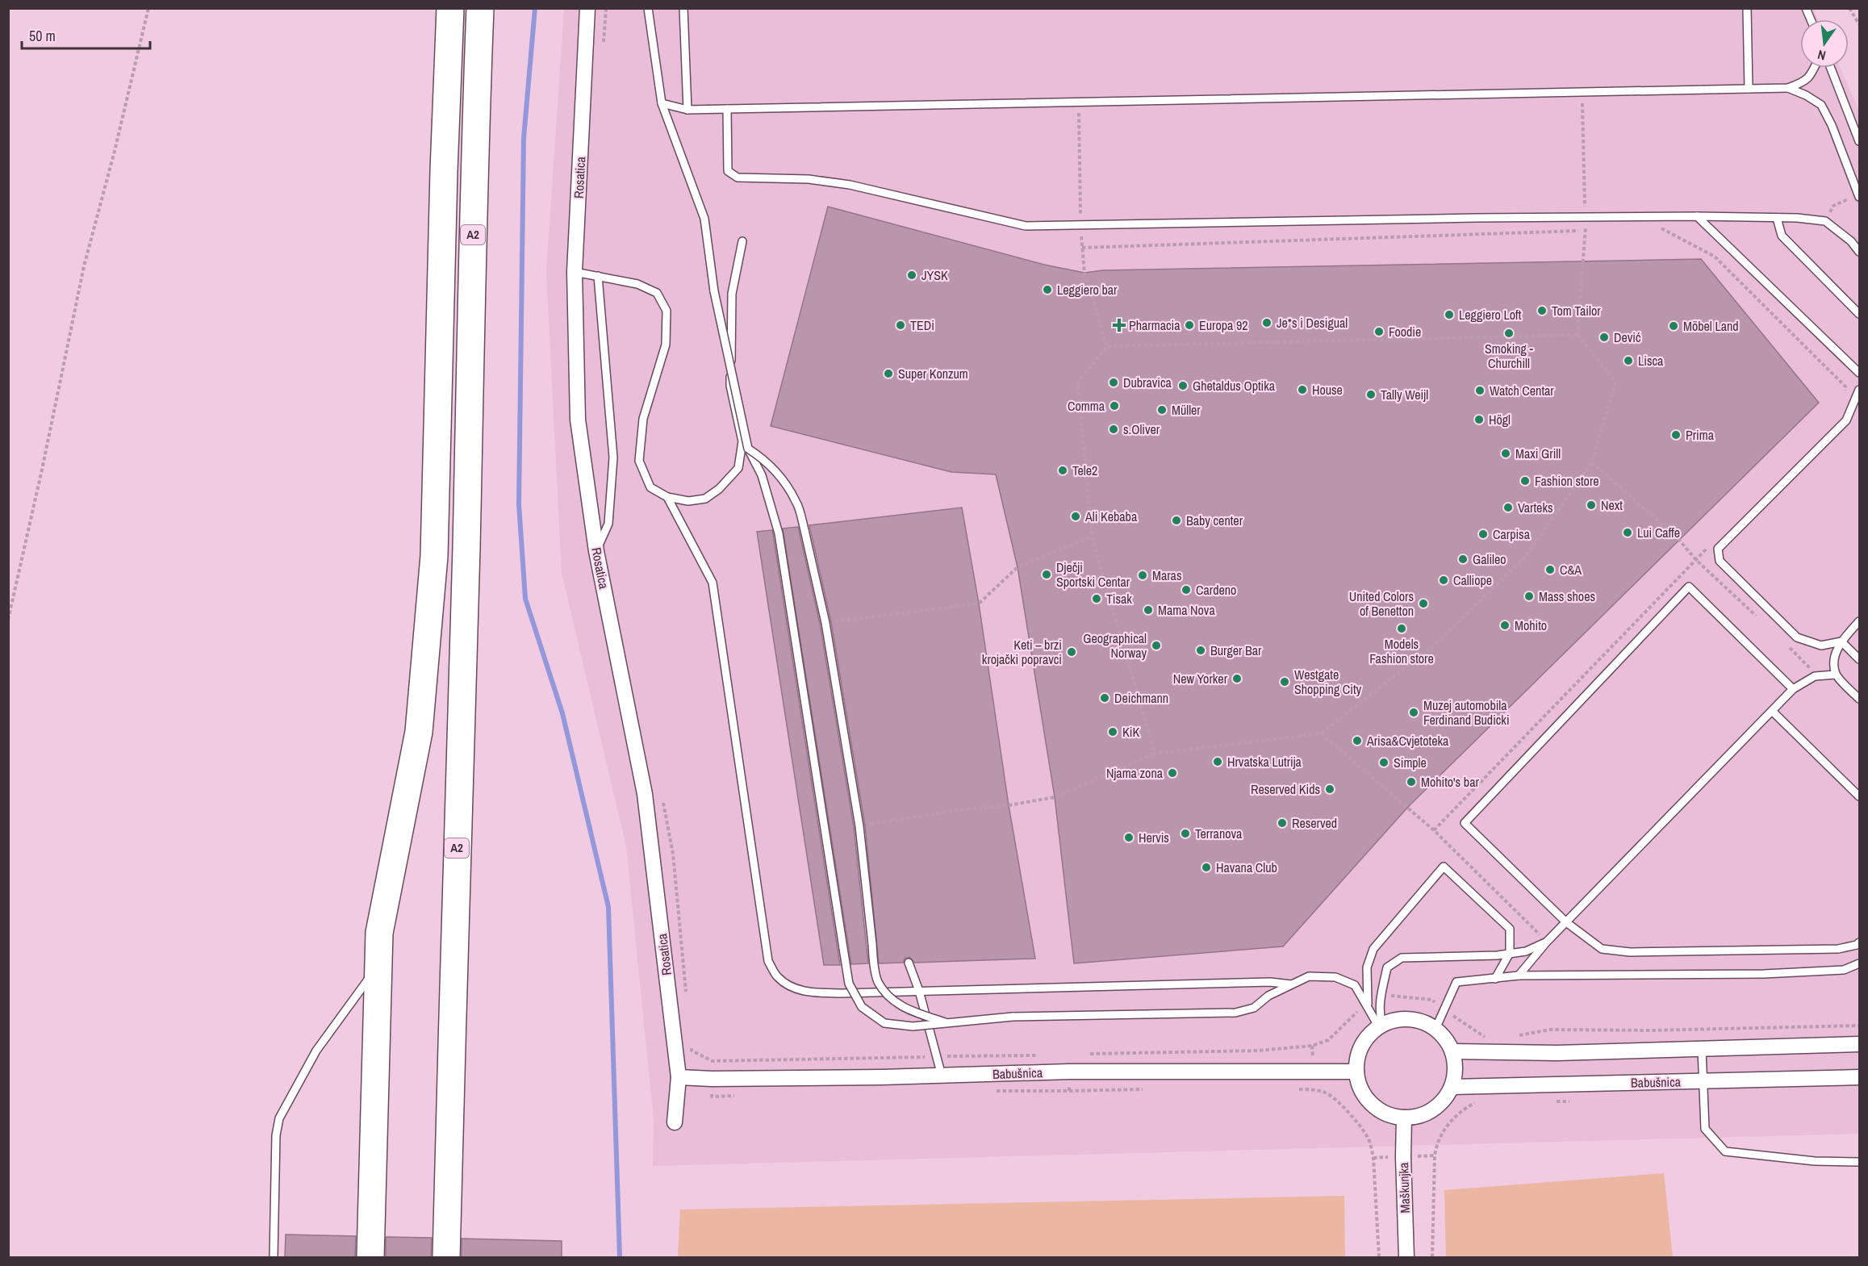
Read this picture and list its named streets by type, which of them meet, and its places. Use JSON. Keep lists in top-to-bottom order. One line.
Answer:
{"streets":{"highway":["A2"],"street":["Rosatica","Babušnica","Maškunjka"]},"crossings":[["Rosatica","Babušnica"],["Babušnica","Maškunjka"]],"places":{"other":["JYSK","Leggiero bar","Tom Tailor","Leggiero Loft","Je*s i Desigual","TEDi","Europa 92","Möbel Land","Foodie","Smoking - Churchill","Dević","Lisca","Super Konzum","Dubravica","Ghetaldus Optika","House","Watch Centar","Tally Weijl","Comma","Müller","Högl","s.Oliver","Prima","Maxi Grill","Tele2","Fashion store","Next","Varteks","Ali Kebaba","Baby center","Lui Caffe","Carpisa","Galileo","C&A","Dječji Sportski Centar","Maras","Calliope","Cardeno","Mass shoes","Tisak","United Colors of Benetton","Mama Nova","Mohito","Models Fashion store","Geographical Norway","Burger Bar","Keti – brzi krojački popravci","New Yorker","Westgate Shopping City","Deichmann","Muzej automobila Ferdinand Budicki","KiK","Arisa&Cvjetoteka","Hrvatska Lutrija","Simple","Njama zona","Mohito's bar","Reserved Kids","Reserved","Terranova","Hervis","Havana Club"],"health":["Pharmacia"]},"scale_bar":"50 m","north":"bottom"}
